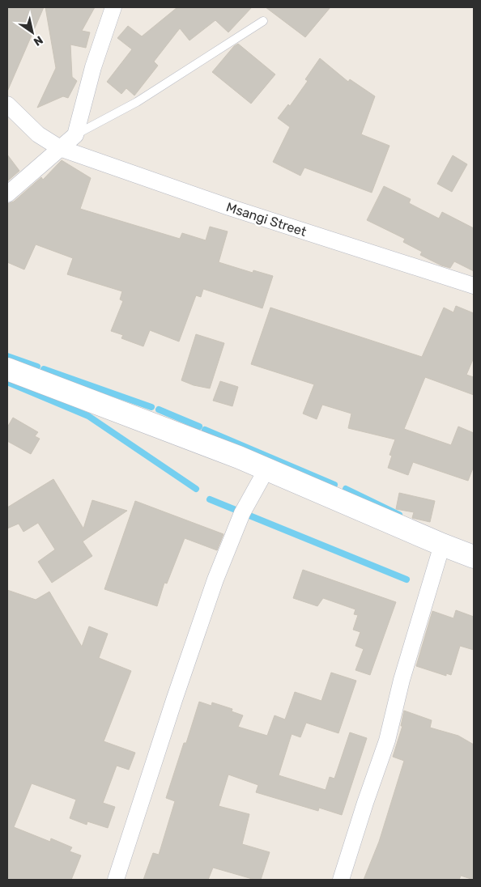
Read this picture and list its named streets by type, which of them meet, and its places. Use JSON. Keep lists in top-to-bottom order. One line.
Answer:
{"streets":{"street":["Msangi Street"]},"north":"bottom right"}
